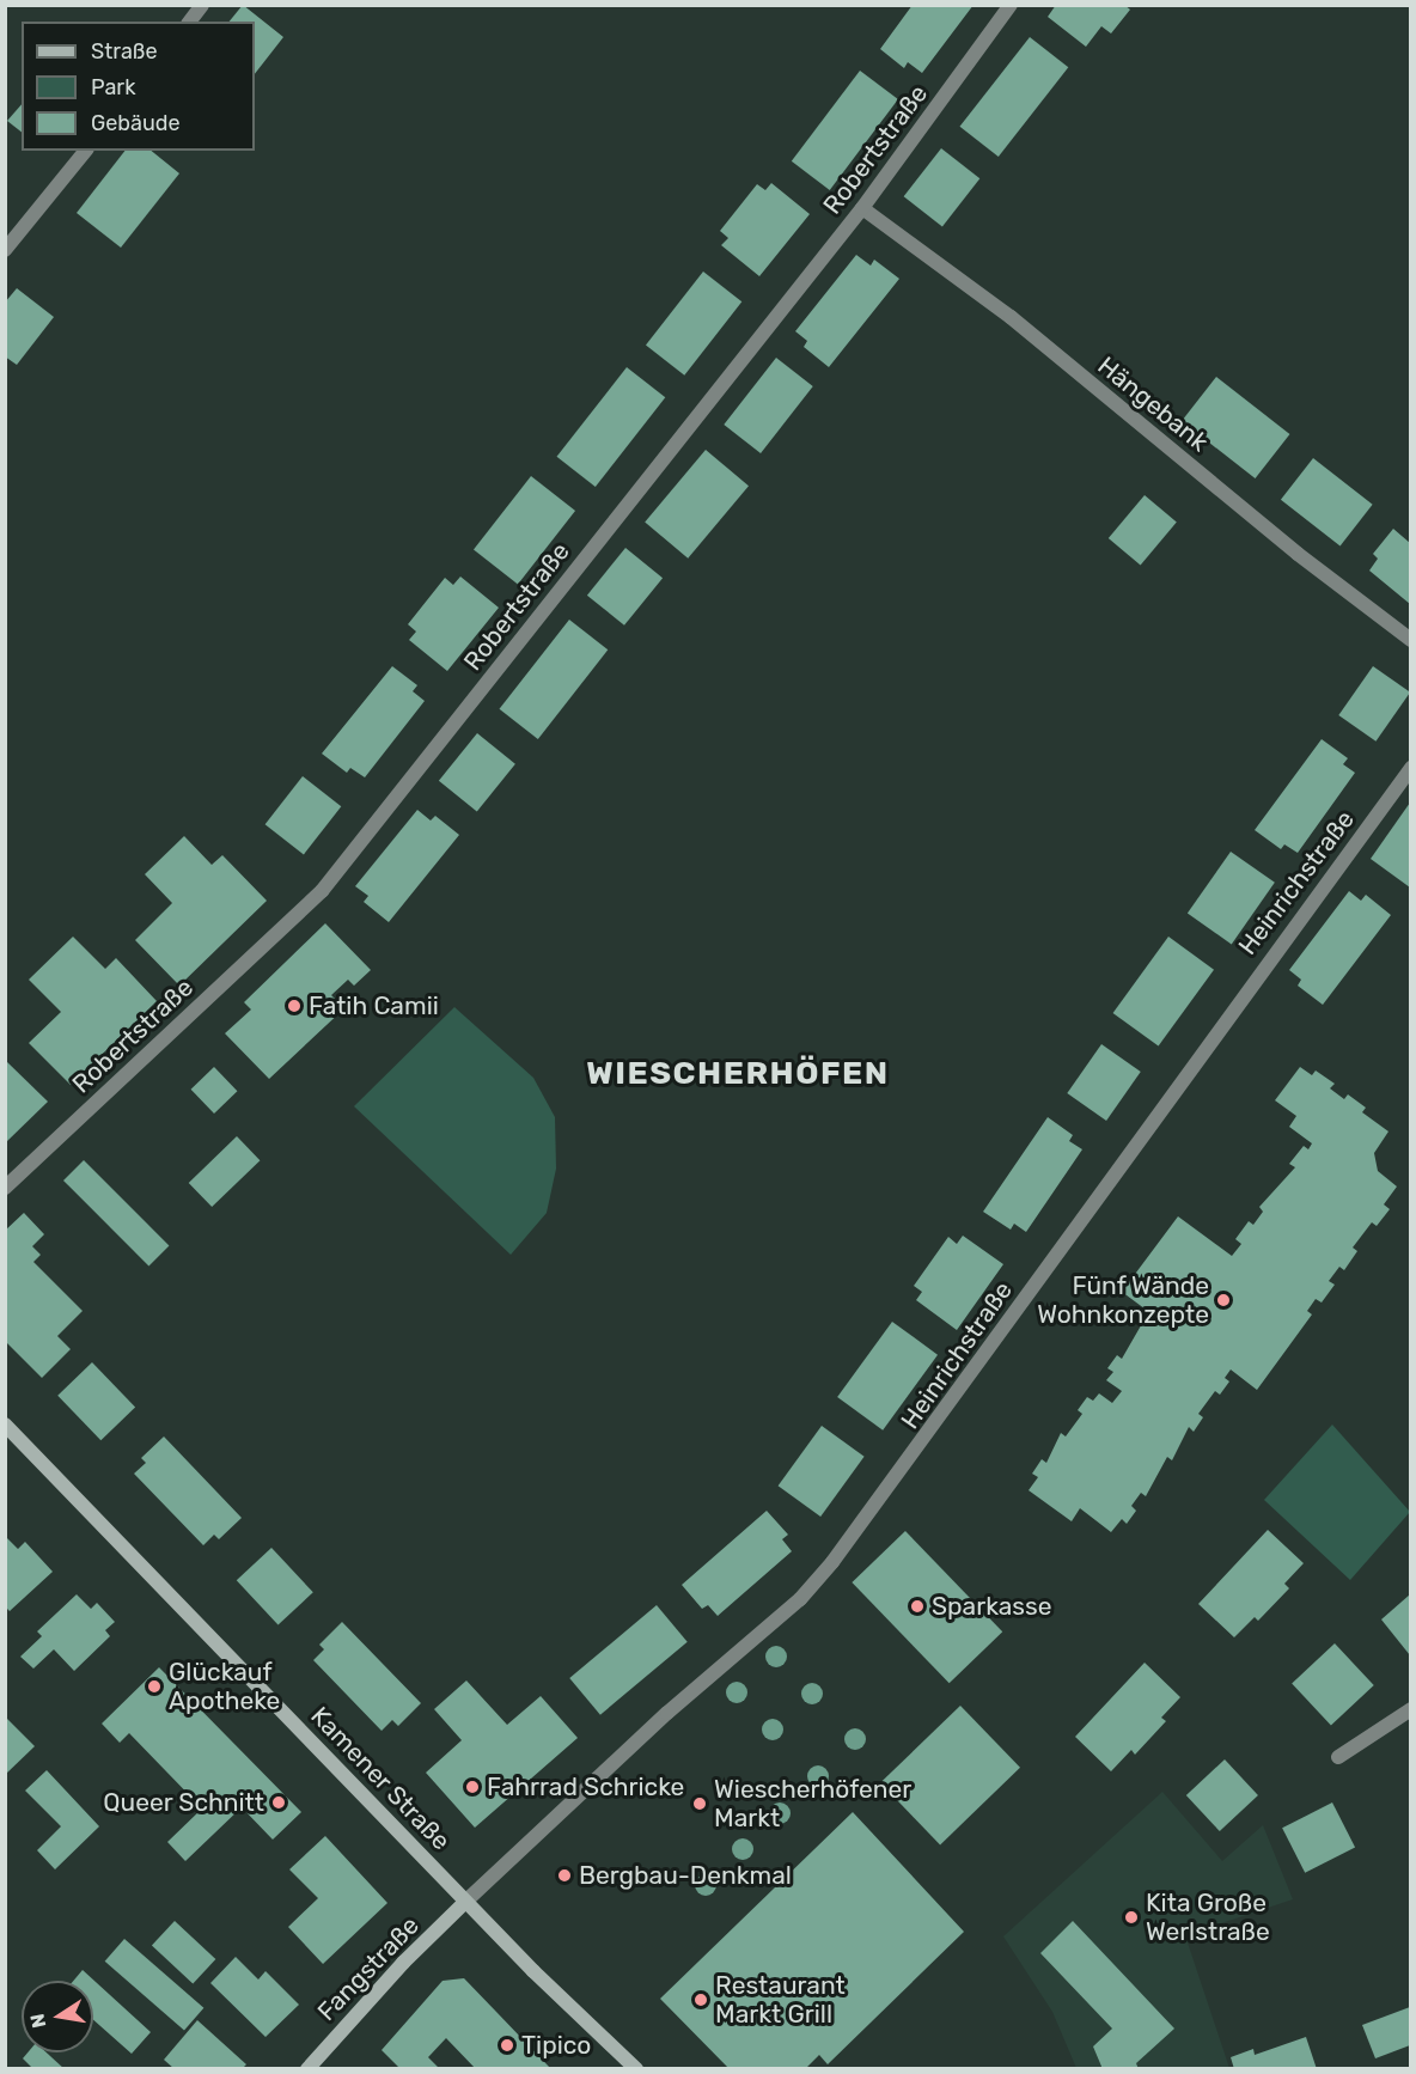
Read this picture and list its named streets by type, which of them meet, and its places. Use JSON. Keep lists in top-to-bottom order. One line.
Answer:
{"streets":{"main road":["Kamener Straße","Fangstraße"],"street":["Robertstraße","Hängebank","Heinrichstraße"]},"crossings":[["Robertstraße","Hängebank"],["Heinrichstraße","Kamener Straße"],["Heinrichstraße","Fangstraße"],["Kamener Straße","Fangstraße"]],"districts":["WIESCHERHÖFEN"],"places":["Fatih Camii","Fünf Wände Wohnkonzepte","Sparkasse","Glückauf Apotheke","Fahrrad Schricke","Queer Schnitt","Wiescherhöfener Markt","Bergbau-Denkmal","Kita Große Werlstraße","Restaurant Markt Grill","Tipico"],"legend":["Straße","Park","Gebäude"],"north":"left"}
